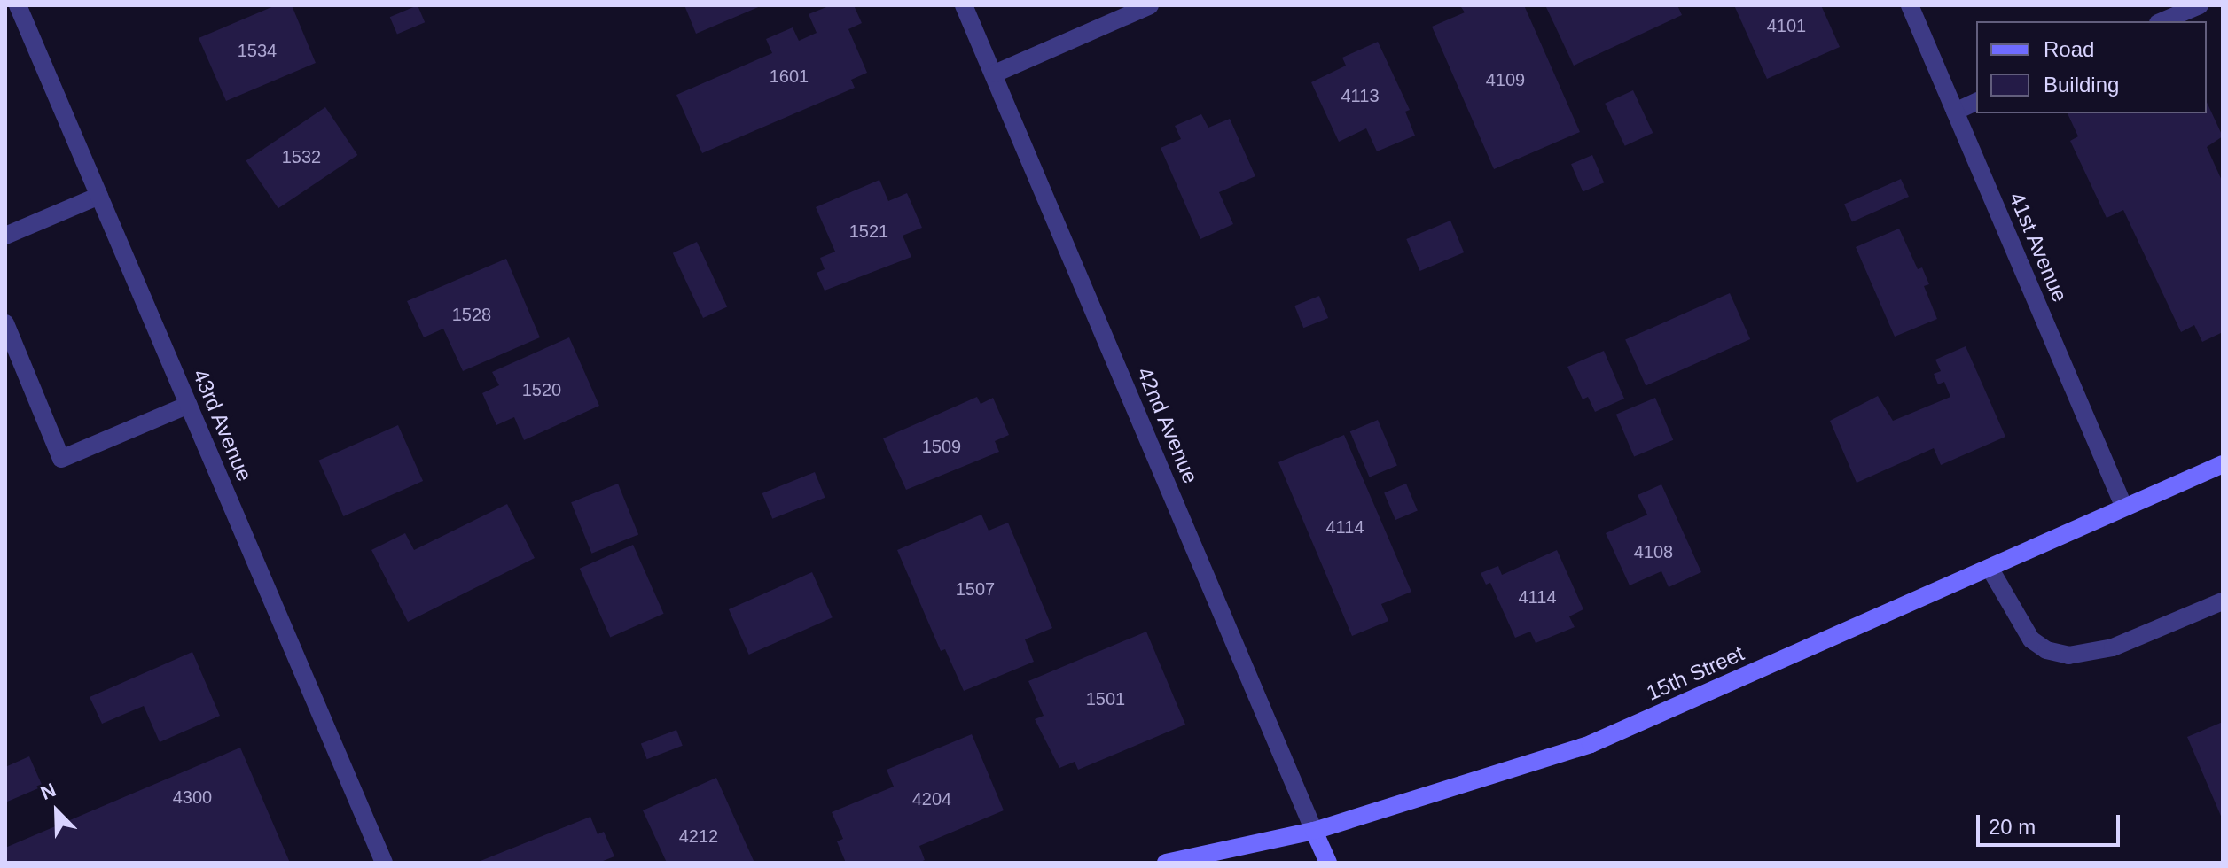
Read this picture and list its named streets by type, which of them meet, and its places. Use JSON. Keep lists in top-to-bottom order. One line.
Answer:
{"streets":{"main road":["42nd Avenue","15th Street"],"street":["41st Avenue","43rd Avenue"]},"crossings":[["41st Avenue","15th Street"],["42nd Avenue","15th Street"]],"house_numbers":["4101","1534","1601","4109","4113","1532","1521","1528","1520","1509","4114","4108","1507","4114","1501","4300","4204","4212"],"legend":["Road","Building"],"scale_bar":"20 m","north":"top left"}
